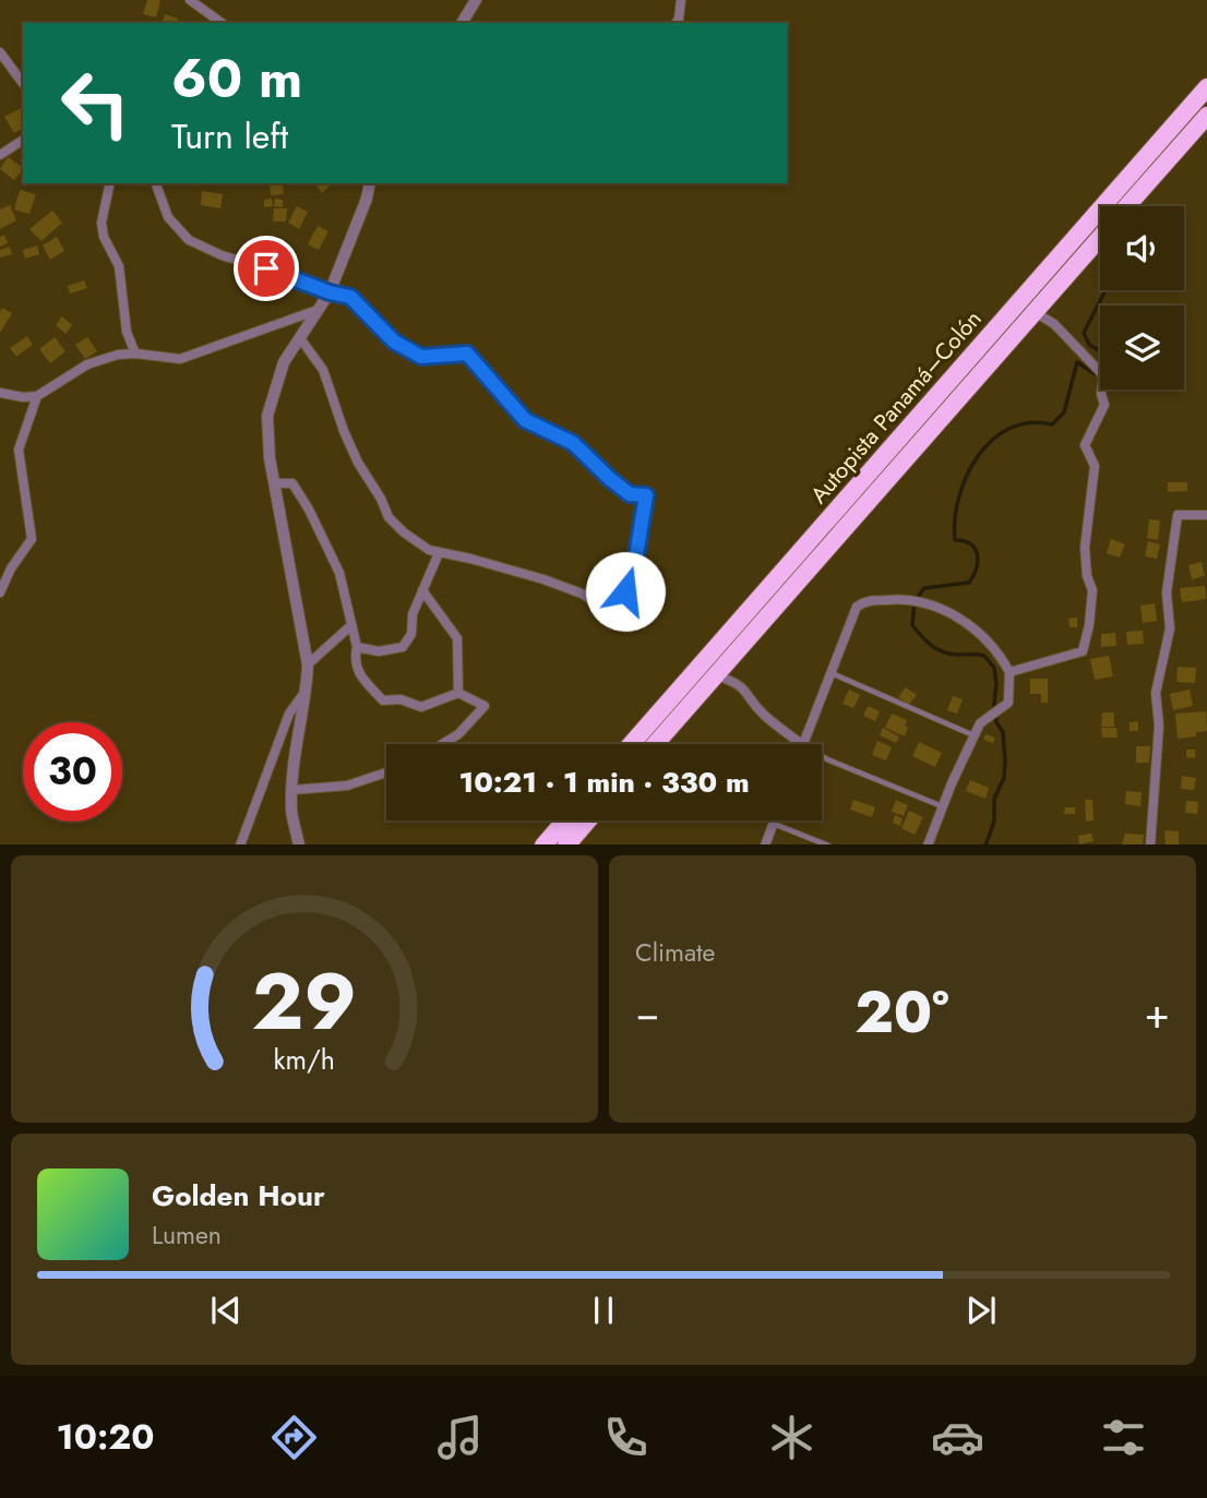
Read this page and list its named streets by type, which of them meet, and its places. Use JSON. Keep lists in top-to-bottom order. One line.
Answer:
{"streets":{"highway":["Autopista Panamá–Colón"]},"page":{"turn":["60 m","Turn left"],"limit":"30","trip":"10:21 · 1 min · 330 m","tile":"Climate","heat":["−","20°","+"],"song":["Golden Hour","Lumen"],"tabs":"10:20","gauge":["29","km/h"]}}
